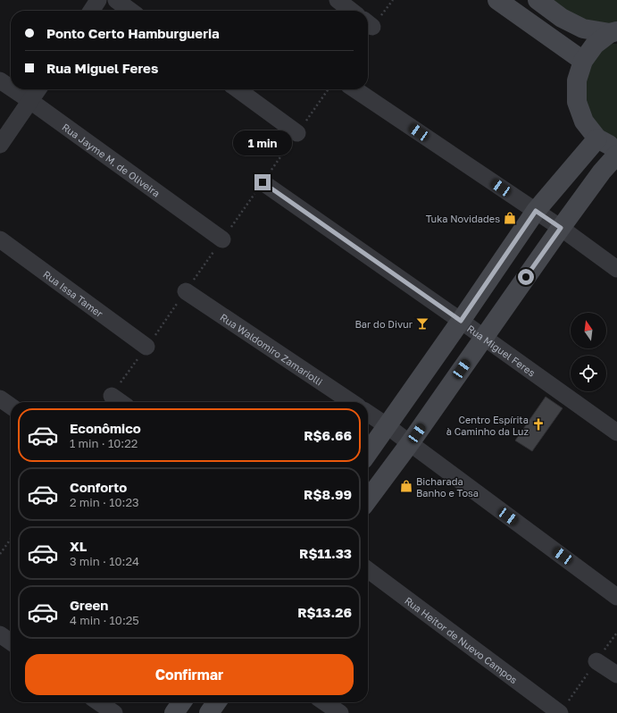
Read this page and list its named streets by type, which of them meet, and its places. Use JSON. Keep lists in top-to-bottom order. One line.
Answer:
{"streets":{"street":["Rua Jayme M. de Oliveira","Rua Issa Tamer","Rua Waldomiro Zamariolli","Rua Miguel Feres","Rua Heitor de Nuevo Campos"]},"places":{"shop":["Tuka Novidades","Bicharada Banho e Tosa"],"bar":["Bar do Divur"],"church":["Centro Espírita à Caminho da Luz"]},"north":"top","page":{"banner":["Ponto Certo Hamburgueria","Rua Miguel Feres"],"bubble":"1 min","list":[{"name":"Econômico","note":"1 min · 10:22","value":"R$6.66"},{"name":"Conforto","note":"2 min · 10:23","value":"R$8.99"},{"name":"XL","note":"3 min · 10:24","value":"R$11.33"},{"name":"Green","note":"4 min · 10:25","value":"R$13.26"}],"buttons":"Confirmar"}}
